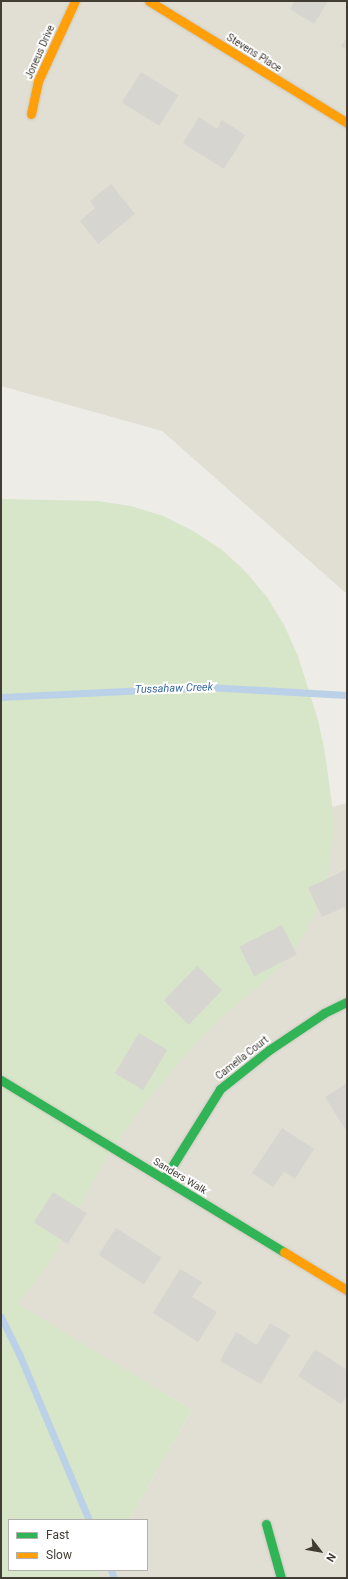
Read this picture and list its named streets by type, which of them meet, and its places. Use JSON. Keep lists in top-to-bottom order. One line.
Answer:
{"streets":{"street":["Joneus Drive","Stevens Place","Camella Court","Sanders Walk"]},"crossings":[["Camella Court","Sanders Walk"]],"water":["Tussahaw Creek"],"legend":["Fast","Slow"],"north":"bottom right"}
